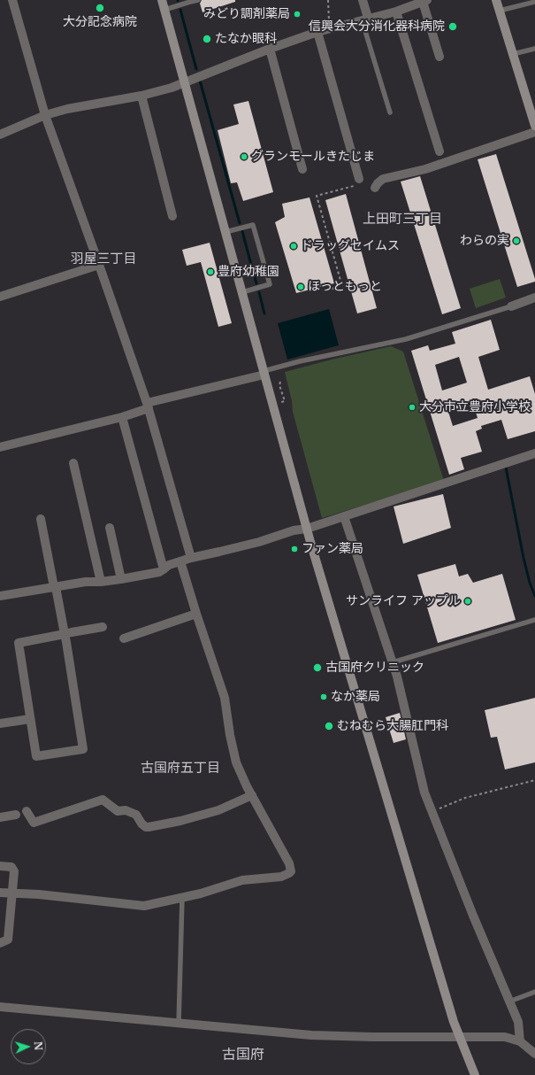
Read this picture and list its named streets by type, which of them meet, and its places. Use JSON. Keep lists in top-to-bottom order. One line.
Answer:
{"districts":["上田町三丁目","羽屋三丁目","古国府五丁目","古国府"],"places":["大分記念病院","みどり調剤薬局","信興会大分消化器科病院","たなか眼科","グランモールきたじま","わらの実","ドラッグセイムス","豊府幼稚園","ほっともっと","大分市立豊府小学校","ファン薬局","サンライフ アップル","古国府クリニック","なか薬局","むねむら大腸肛門科"],"north":"right"}
